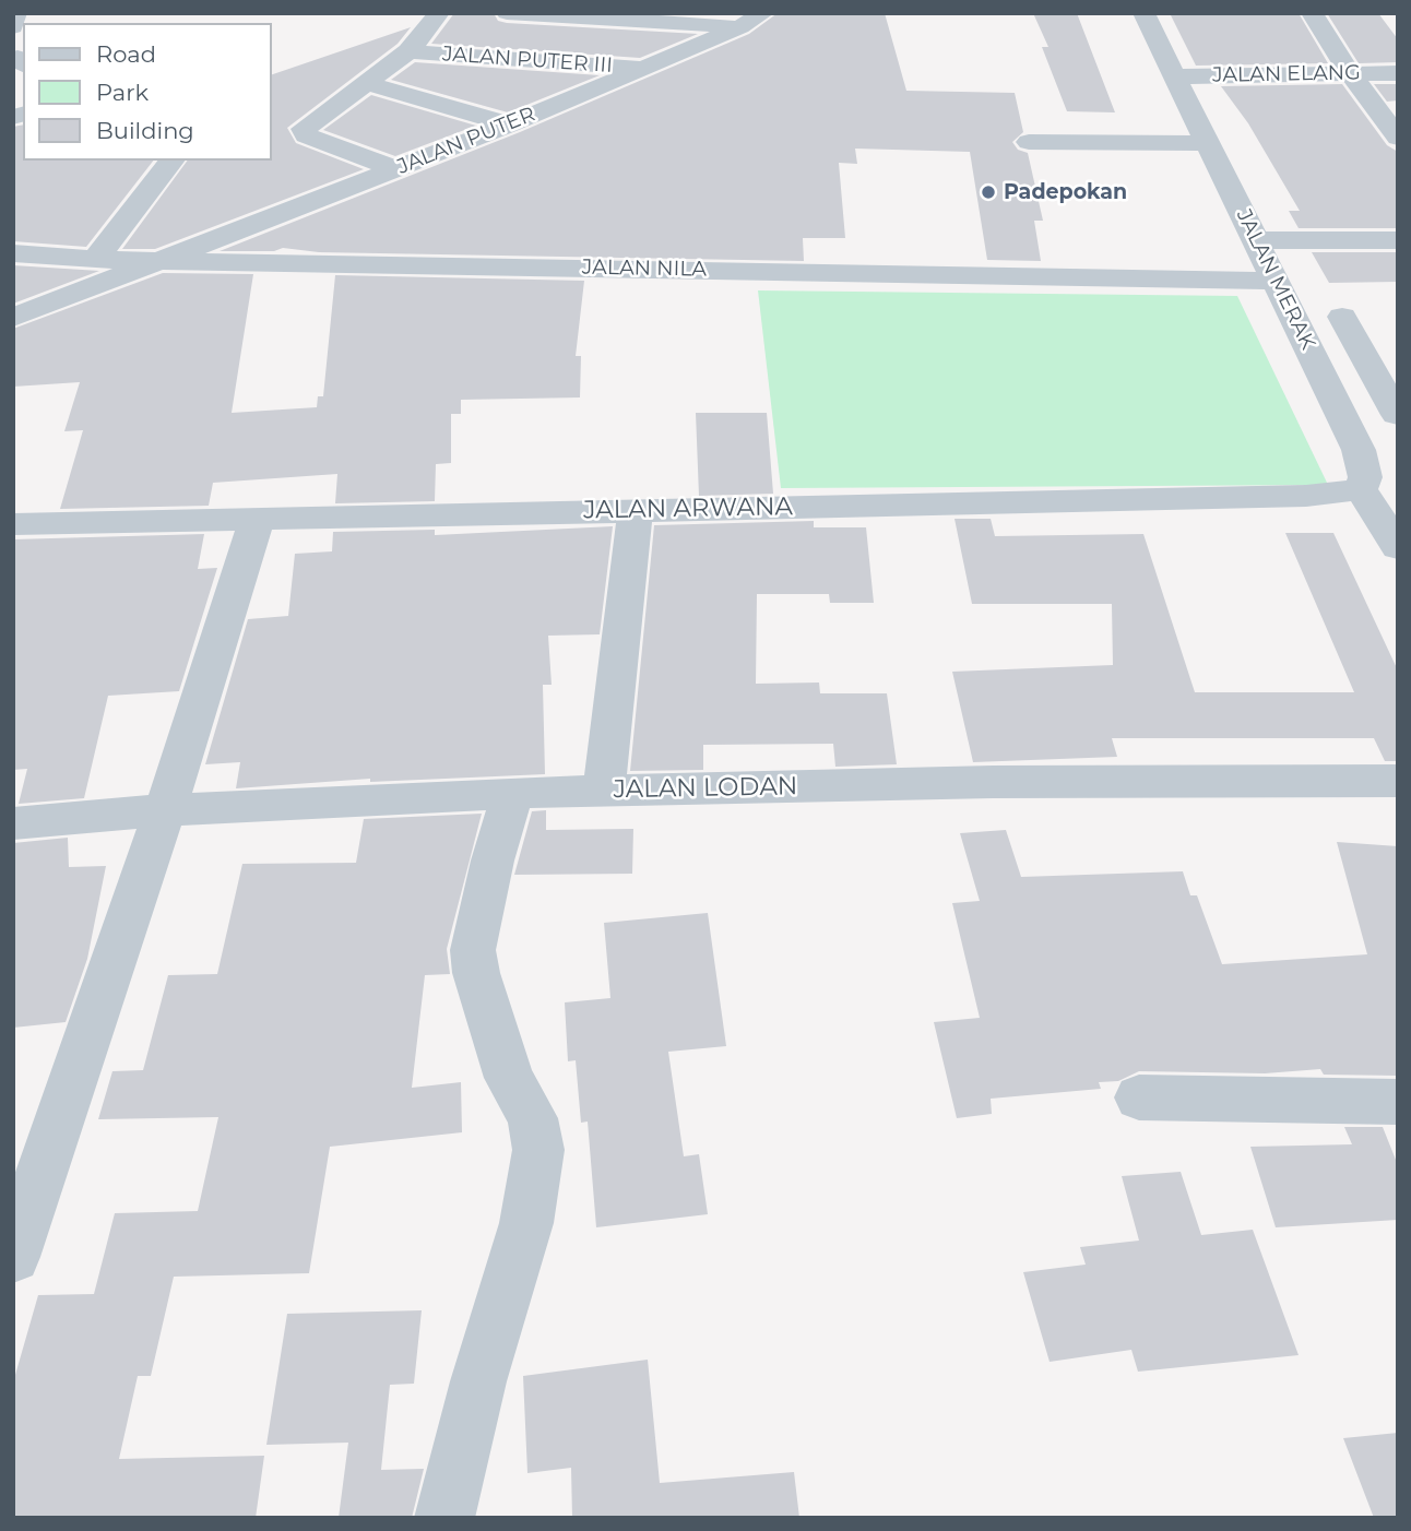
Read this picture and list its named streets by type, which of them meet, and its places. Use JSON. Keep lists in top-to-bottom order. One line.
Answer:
{"streets":{"street":["JALAN PUTER III","JALAN ELANG","JALAN PUTER","JALAN NILA","JALAN MERAK","JALAN ARWANA","JALAN LODAN"]},"crossings":[["JALAN PUTER III","JALAN PUTER"],["JALAN ELANG","JALAN MERAK"],["JALAN PUTER","JALAN NILA"],["JALAN NILA","JALAN MERAK"],["JALAN MERAK","JALAN ARWANA"]],"places":["Padepokan"],"legend":["Road","Park","Building"]}
